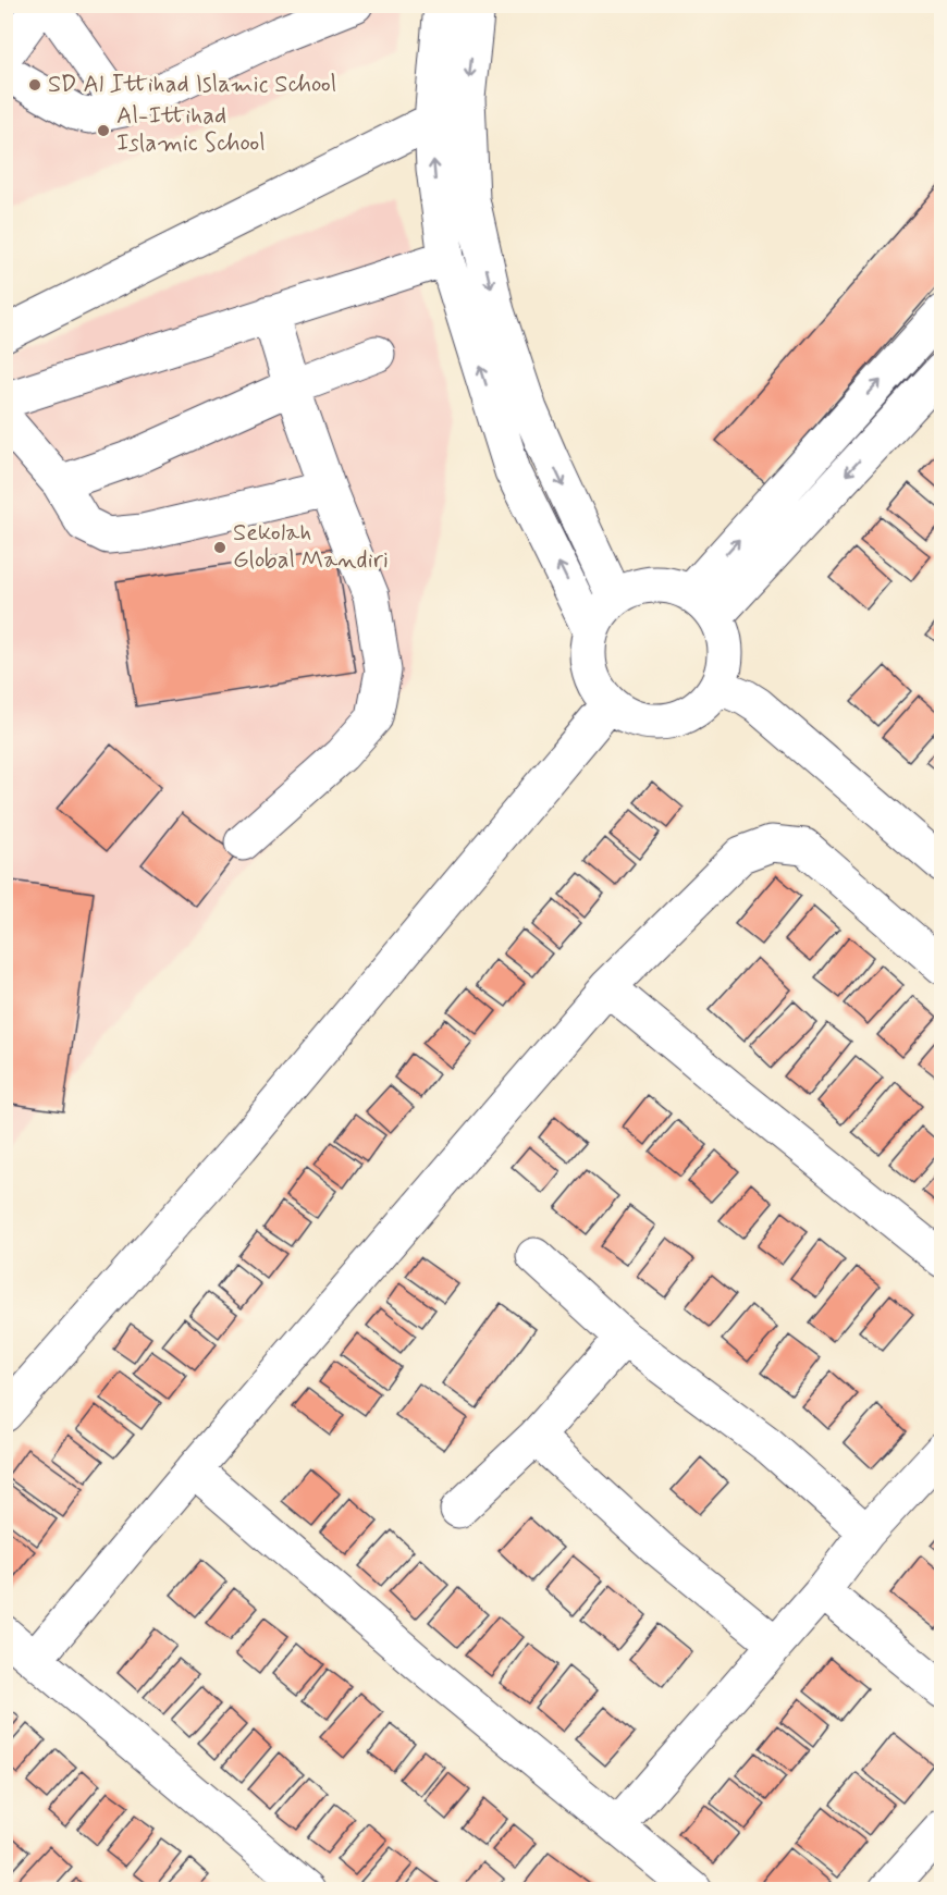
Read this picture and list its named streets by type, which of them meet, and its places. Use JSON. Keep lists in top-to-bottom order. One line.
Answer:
{"places":["SD Al Ittihad Islamic School","Al-Ittihad Islamic School","Sekolah Global Mandiri"]}
